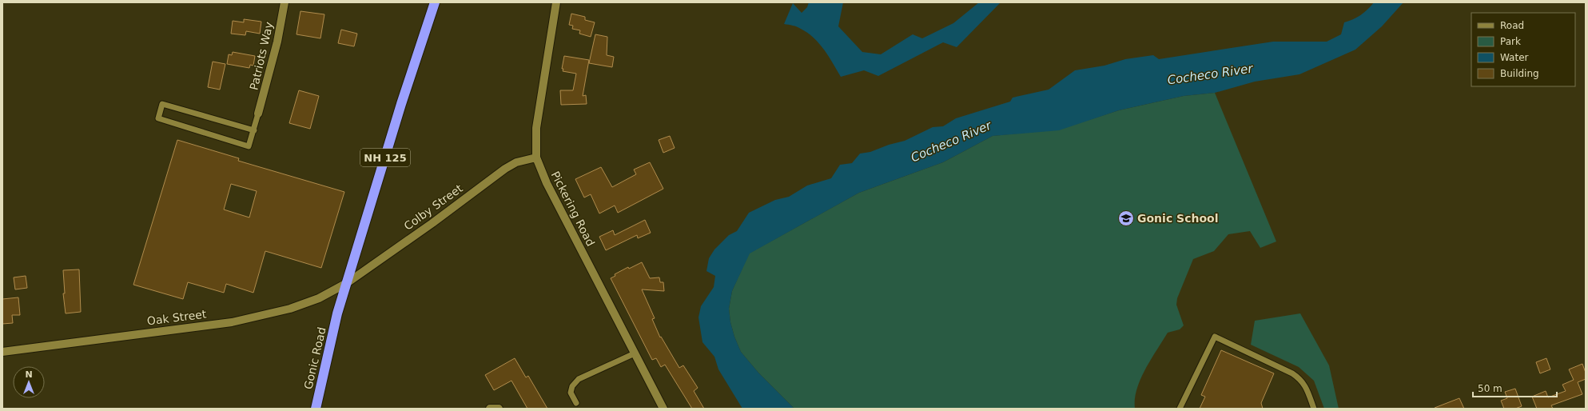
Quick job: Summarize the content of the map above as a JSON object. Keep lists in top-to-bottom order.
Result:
{
  "streets": {
    "highway": ["NH 125", "Gonic Road"],
    "street": [
      "Patriots Way",
      "Colby Street",
      "Pickering Road",
      "Oak Street"
    ]
  },
  "crossings": [
    ["NH 125", "Colby Street"],
    ["NH 125", "Oak Street"],
    ["NH 125", "Gonic Road"],
    ["Colby Street", "Pickering Road"],
    ["Colby Street", "Oak Street"],
    ["Colby Street", "Gonic Road"],
    ["Oak Street", "Gonic Road"]
  ],
  "water": ["Cocheco River"],
  "places": {
    "school or university": ["Gonic School"]
  },
  "legend": [
    "Road",
    "Park",
    "Water",
    "Building"
  ],
  "scale_bar": "50 m",
  "north": "top"
}
